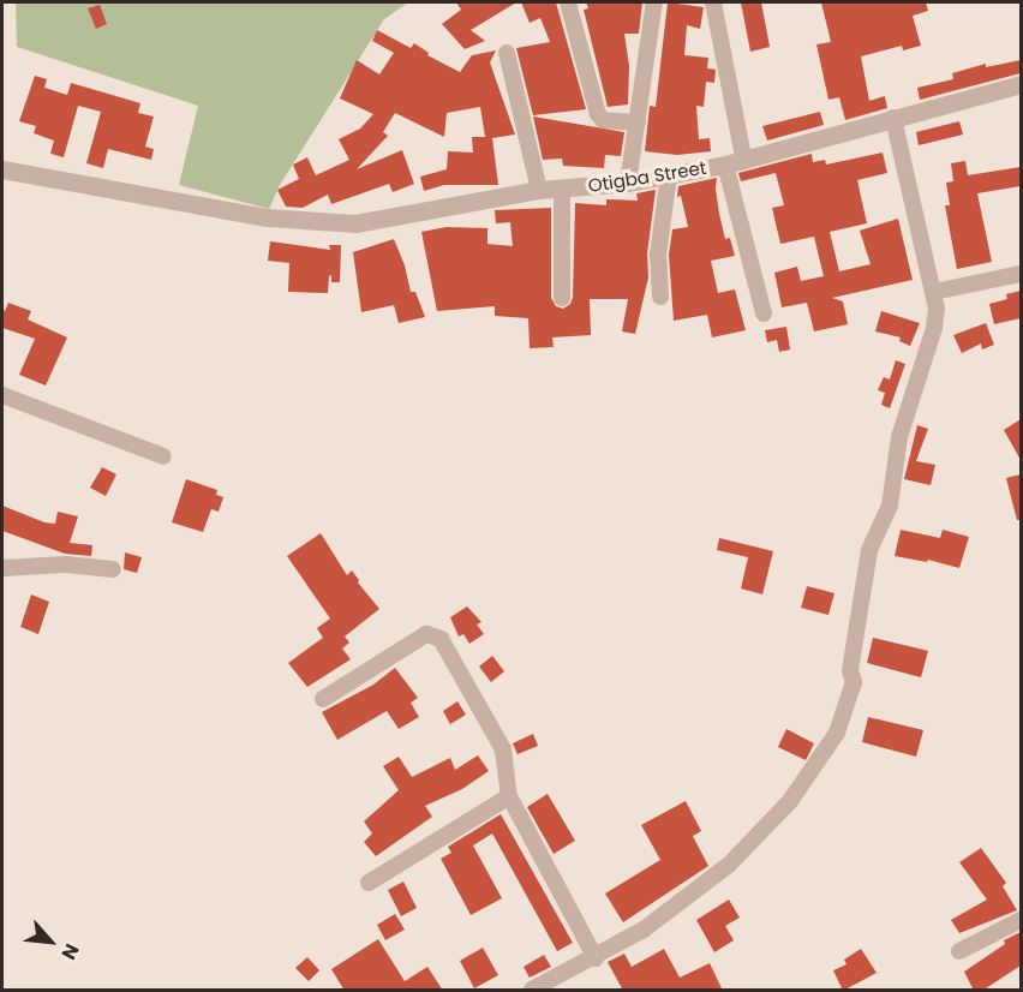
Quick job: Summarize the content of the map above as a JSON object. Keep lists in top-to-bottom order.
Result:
{
  "streets": {
    "street": ["Otigba Street"]
  },
  "north": "bottom right"
}
